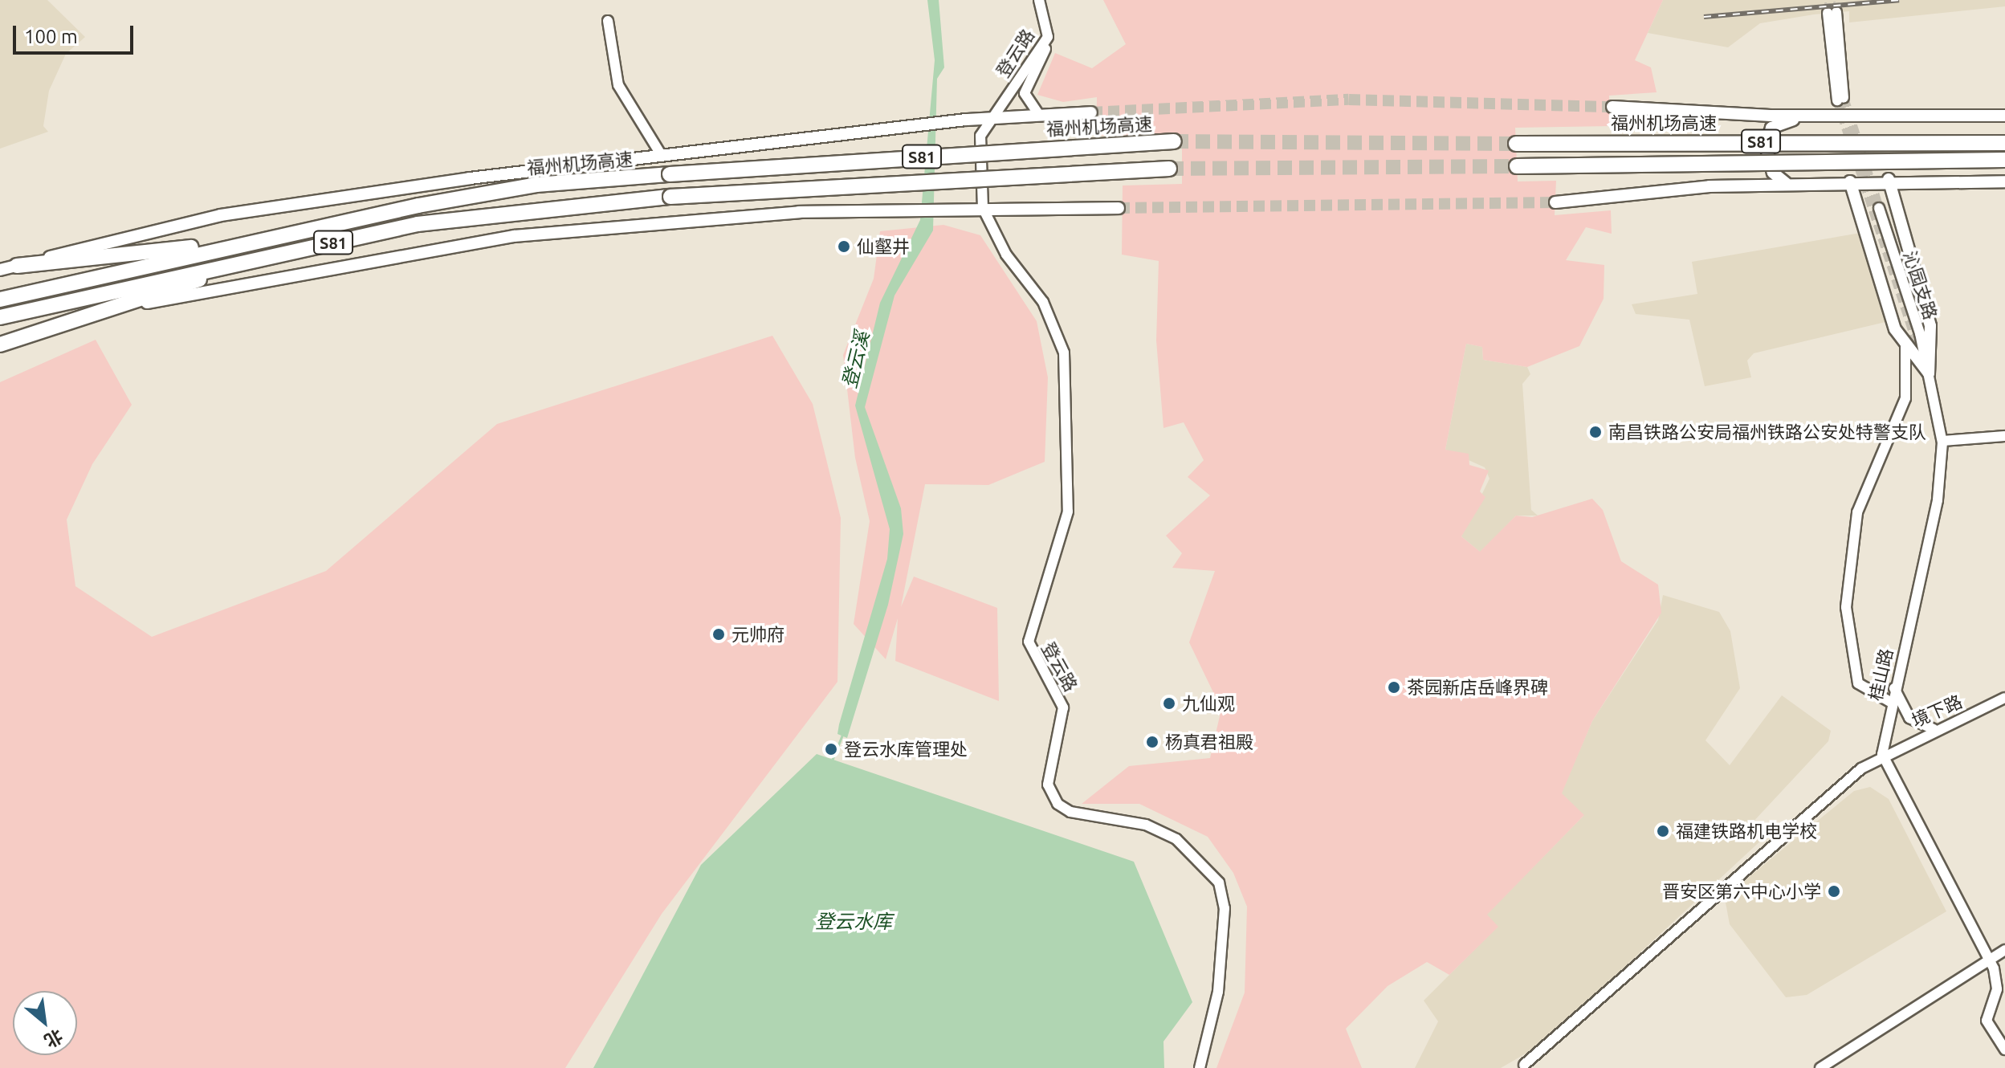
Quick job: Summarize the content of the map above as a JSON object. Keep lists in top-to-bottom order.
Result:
{
  "streets": {
    "highway": ["福州机场高速", "S81"],
    "street": [
      "登云路",
      "沁园支路",
      "桂山路",
      "境下路"
    ]
  },
  "crossings": [
    ["沁园支路", "桂山路"],
    ["桂山路", "境下路"]
  ],
  "water": ["登云溪", "登云水库"],
  "places": [
    "仙壑井",
    "南昌铁路公安局福州铁路公安处特警支队",
    "元帅府",
    "茶园新店岳峰界碑",
    "九仙观",
    "杨真君祖殿",
    "登云水库管理处",
    "福建铁路机电学校",
    "晋安区第六中心小学"
  ],
  "scale_bar": "100 m",
  "north": "bottom right"
}
